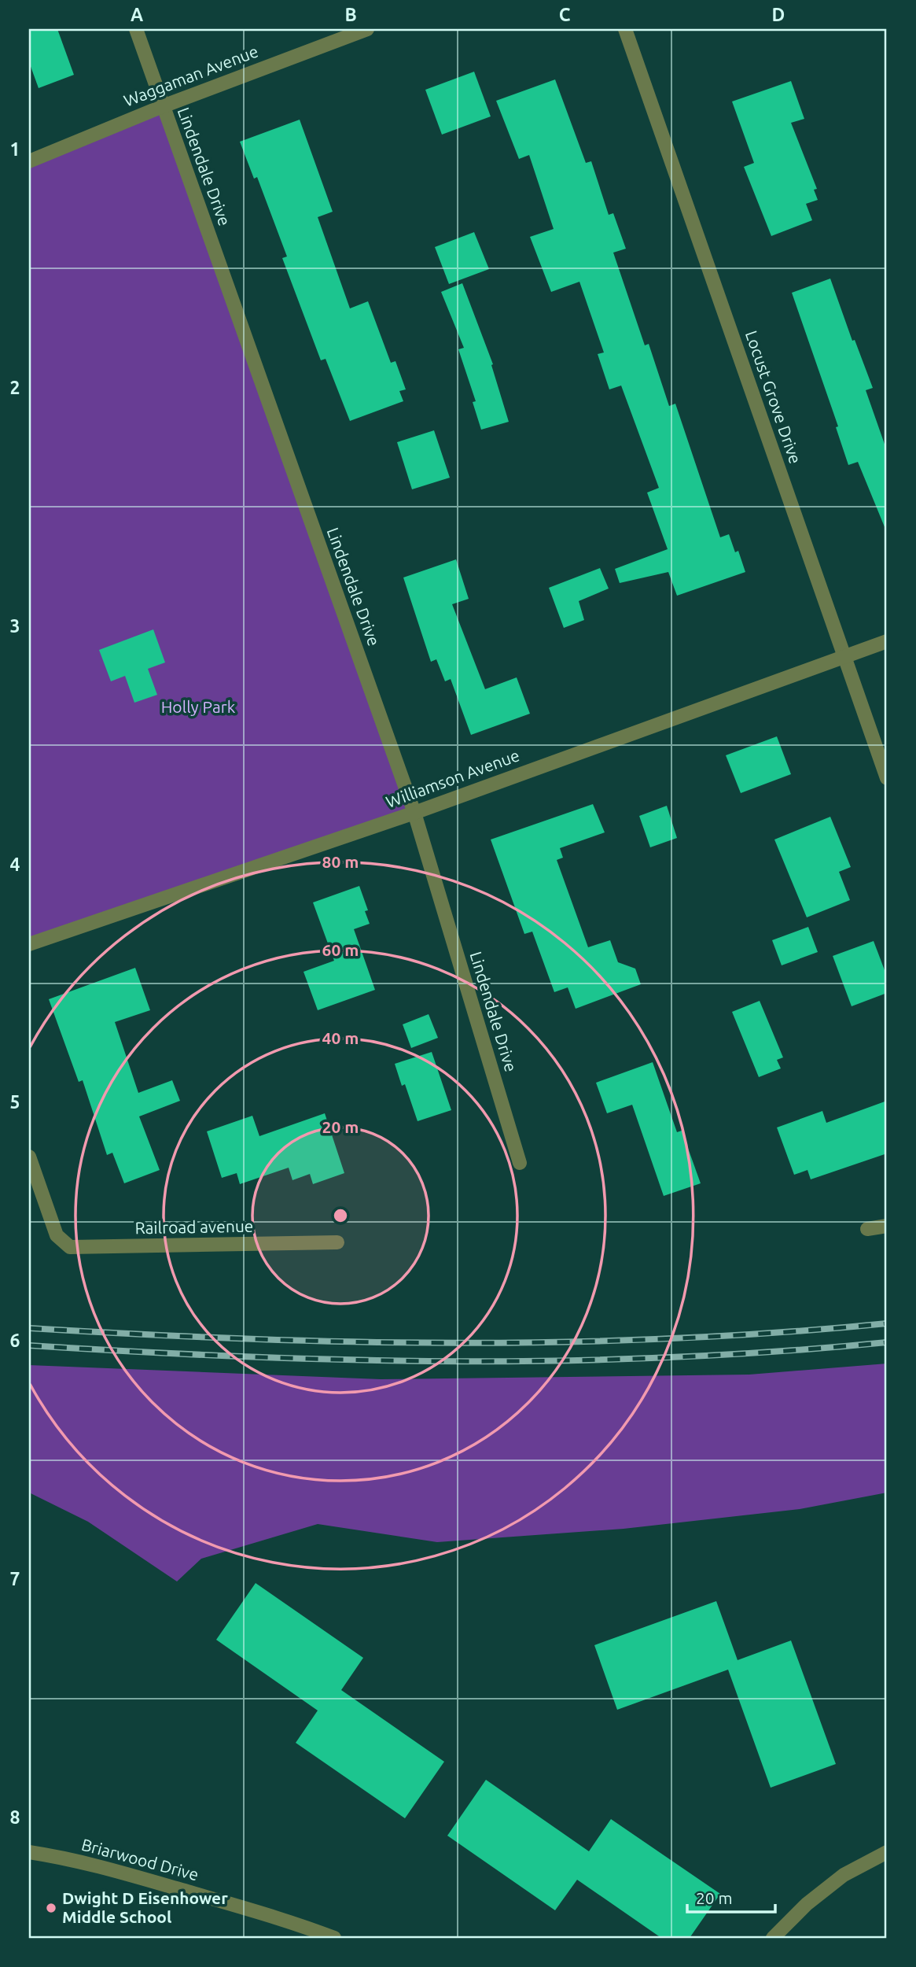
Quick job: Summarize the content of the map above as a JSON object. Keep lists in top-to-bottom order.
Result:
{
  "streets": {
    "street": [
      "Waggaman Avenue",
      "Lindendale Drive",
      "Locust Grove Drive",
      "Williamson Avenue",
      "Railroad avenue",
      "Briarwood Drive"
    ]
  },
  "crossings": [
    ["Waggaman Avenue", "Lindendale Drive"],
    ["Lindendale Drive", "Williamson Avenue"],
    ["Locust Grove Drive", "Williamson Avenue"]
  ],
  "parks": ["Holly Park"],
  "places": ["Dwight D Eisenhower Middle School"],
  "scale_bar": "20 m",
  "grid": {
    "columns": [
      "A",
      "B",
      "C",
      "D"
    ],
    "rows": [
      "1",
      "2",
      "3",
      "4",
      "5",
      "6",
      "7",
      "8"
    ]
  },
  "rings": [
    "80 m",
    "60 m",
    "40 m",
    "20 m"
  ]
}
